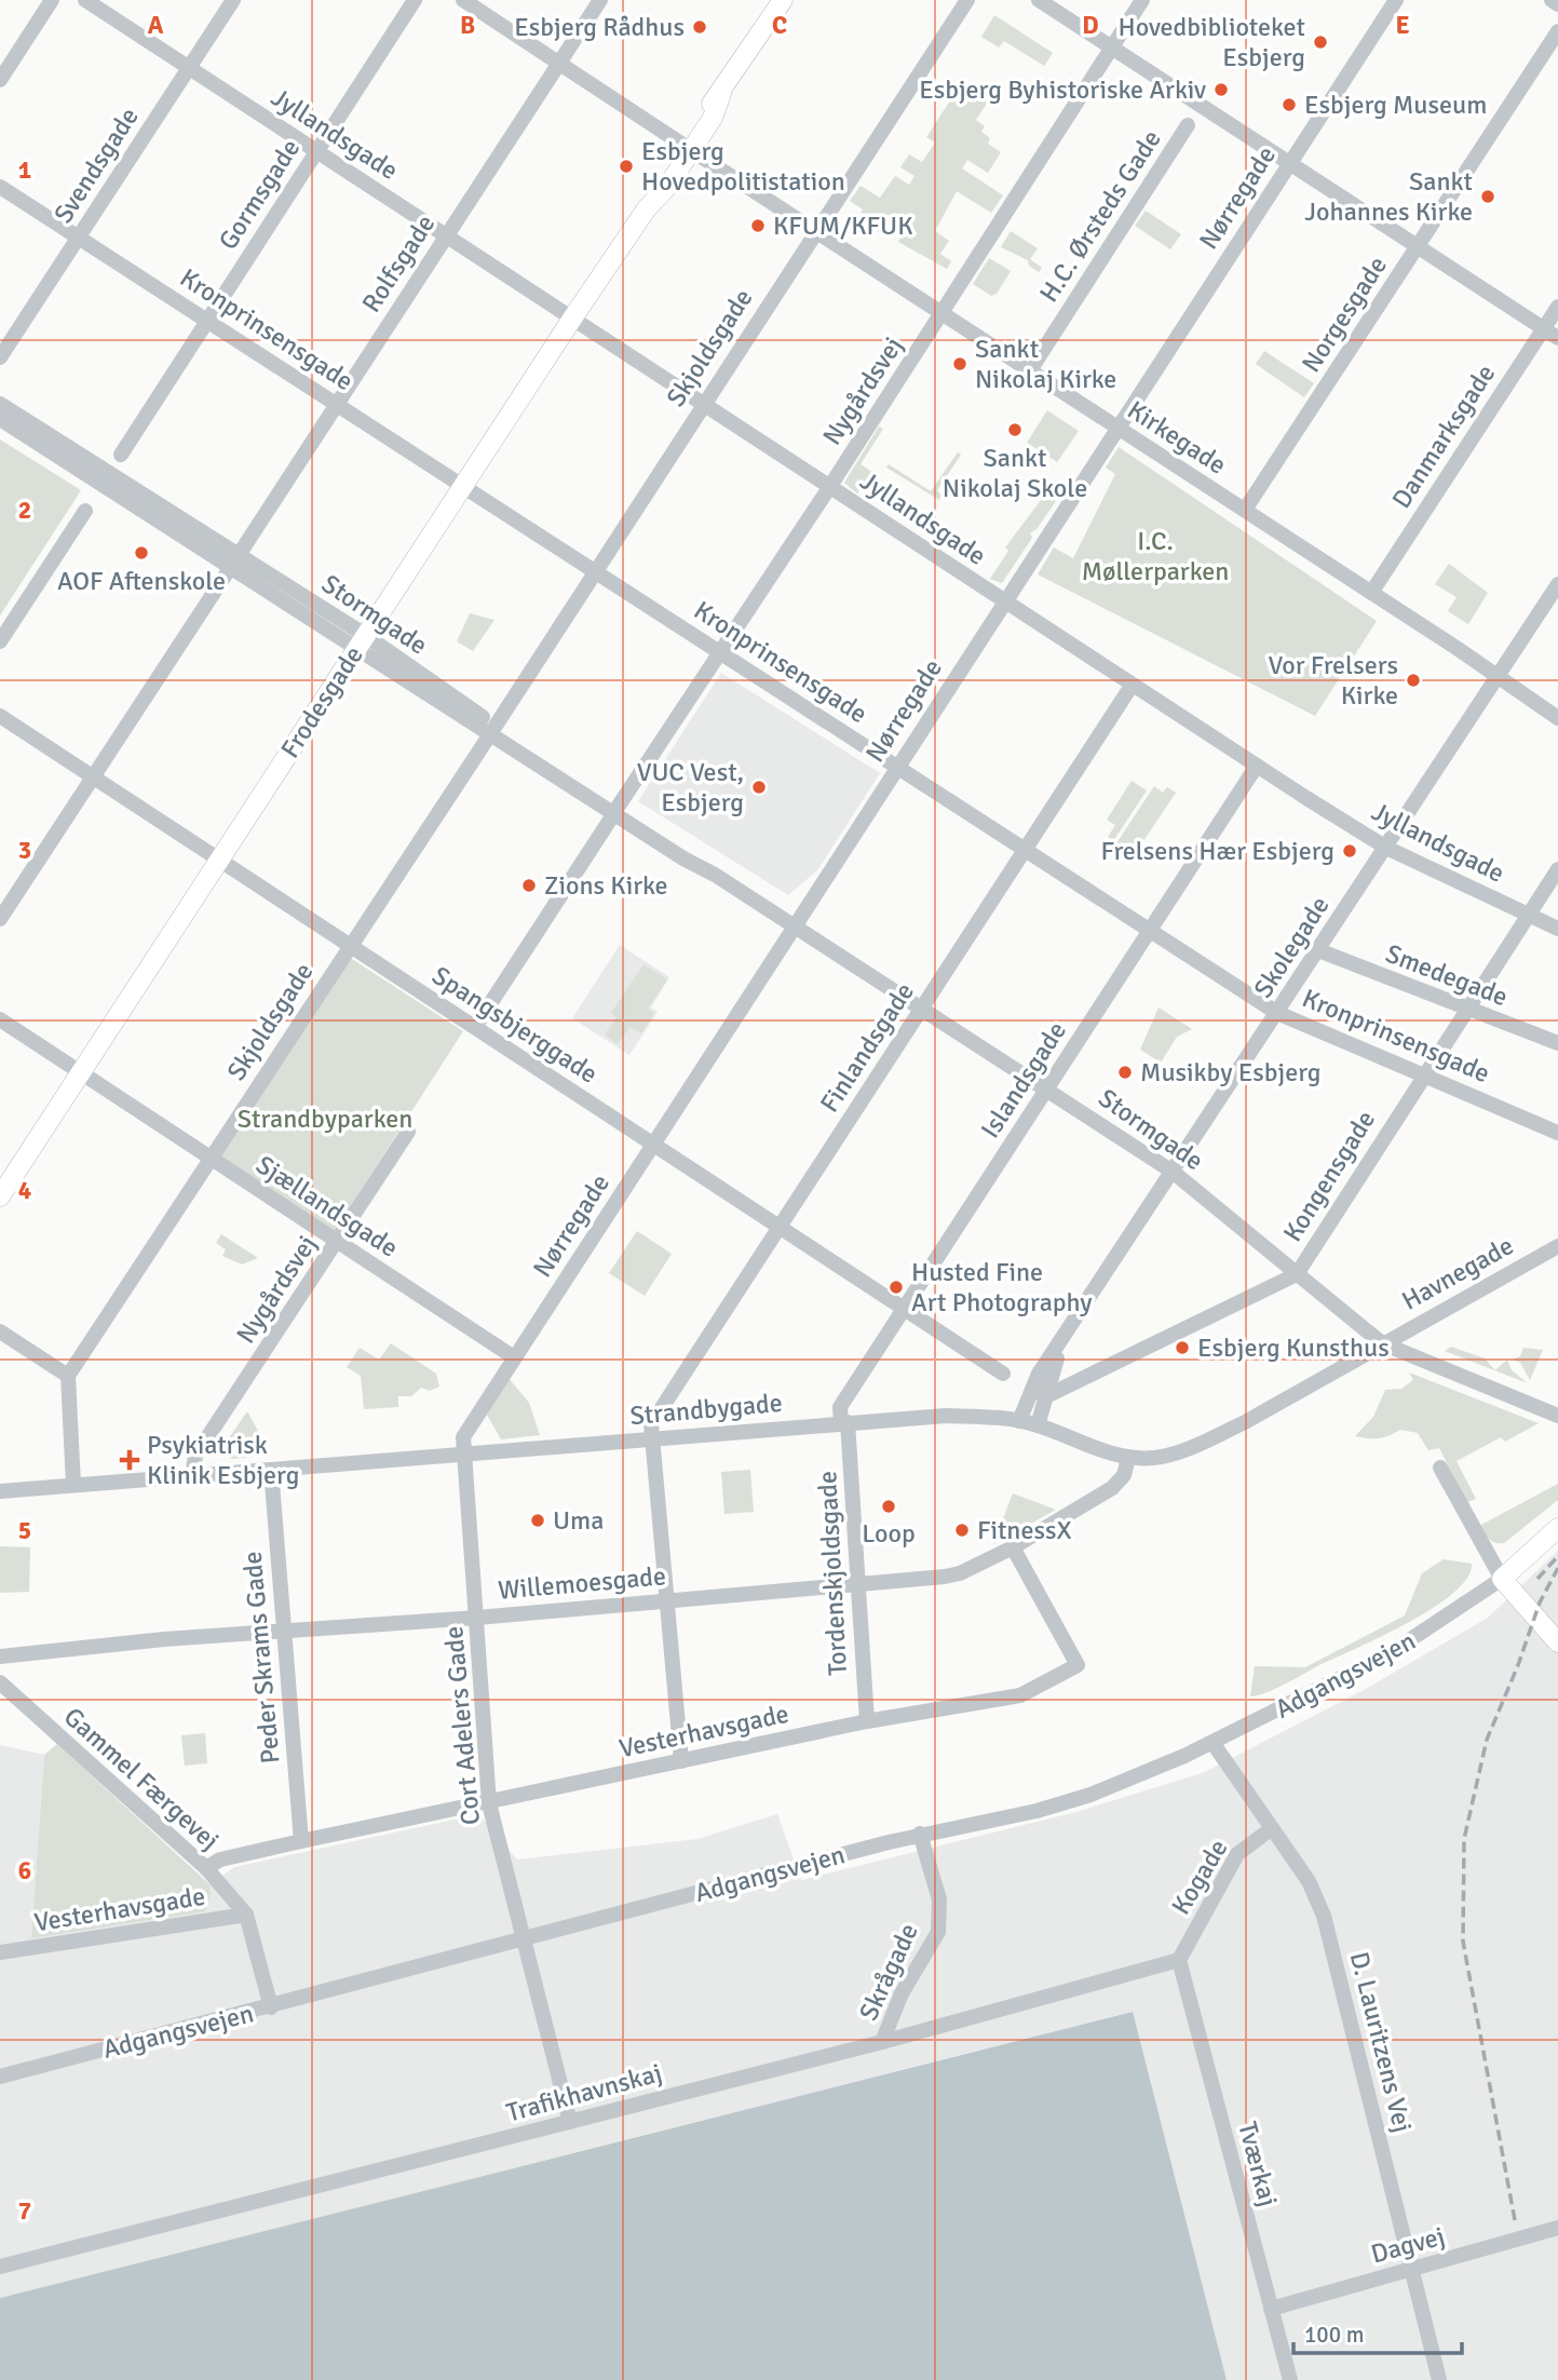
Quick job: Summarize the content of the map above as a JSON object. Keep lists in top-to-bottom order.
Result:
{
  "streets": {
    "main road": ["Frodesgade", "Adgangsvejen"],
    "street": [
      "Jyllandsgade",
      "Svendsgade",
      "Gormsgade",
      "Nørregade",
      "H.C. Ørsteds Gade",
      "Rolfsgade",
      "Norgesgade",
      "Kronprinsensgade",
      "Skjoldsgade",
      "Nygårdsvej",
      "Danmarksgade",
      "Kirkegade",
      "Stormgade",
      "Skolegade",
      "Smedegade",
      "Spangsbjerggade",
      "Finlandsgade",
      "Islandsgade",
      "Kongensgade",
      "Sjællandsgade",
      "Havnegade",
      "Strandbygade",
      "Tordenskjoldsgade",
      "Willemoesgade",
      "Peder Skrams Gade",
      "Cort Adelers Gade",
      "Vesterhavsgade",
      "Gammel Færgevej",
      "Kogade",
      "Skrågade",
      "D. Lauritzens Vej",
      "Trafikhavnskaj",
      "Tværkaj",
      "Dagvej"
    ]
  },
  "crossings": [
    ["Jyllandsgade", "Svendsgade"],
    ["Jyllandsgade", "Gormsgade"],
    ["Jyllandsgade", "Nørregade"],
    ["Jyllandsgade", "Rolfsgade"],
    ["Jyllandsgade", "Skjoldsgade"],
    ["Jyllandsgade", "Nygårdsvej"],
    ["Jyllandsgade", "Frodesgade"],
    ["Jyllandsgade", "Skolegade"],
    ["Jyllandsgade", "Finlandsgade"],
    ["Jyllandsgade", "Islandsgade"],
    ["Jyllandsgade", "Kongensgade"],
    ["Svendsgade", "Kronprinsensgade"],
    ["Gormsgade", "Kronprinsensgade"],
    ["Nørregade", "Kronprinsensgade"],
    ["Nørregade", "Kirkegade"],
    ["Nørregade", "Stormgade"],
    ["Nørregade", "Spangsbjerggade"],
    ["Nørregade", "Sjællandsgade"],
    ["Nørregade", "Strandbygade"],
    ["Nørregade", "Cort Adelers Gade"],
    ["H.C. Ørsteds Gade", "Kirkegade"],
    ["Rolfsgade", "Kronprinsensgade"],
    ["Rolfsgade", "Kirkegade"],
    ["Rolfsgade", "Stormgade"],
    ["Rolfsgade", "Spangsbjerggade"],
    ["Norgesgade", "Kirkegade"],
    ["Kronprinsensgade", "Skjoldsgade"],
    ["Kronprinsensgade", "Nygårdsvej"],
    ["Kronprinsensgade", "Frodesgade"],
    ["Kronprinsensgade", "Skolegade"],
    ["Kronprinsensgade", "Finlandsgade"],
    ["Kronprinsensgade", "Islandsgade"],
    ["Kronprinsensgade", "Kongensgade"],
    ["Skjoldsgade", "Kirkegade"],
    ["Skjoldsgade", "Stormgade"],
    ["Skjoldsgade", "Spangsbjerggade"],
    ["Skjoldsgade", "Sjællandsgade"],
    ["Nygårdsvej", "Kirkegade"],
    ["Nygårdsvej", "Stormgade"],
    ["Nygårdsvej", "Spangsbjerggade"],
    ["Nygårdsvej", "Sjællandsgade"],
    ["Nygårdsvej", "Strandbygade"],
    ["Danmarksgade", "Kirkegade"],
    ["Kirkegade", "Frodesgade"],
    ["Kirkegade", "Skolegade"],
    ["Stormgade", "Frodesgade"],
    ["Stormgade", "Skolegade"],
    ["Stormgade", "Finlandsgade"],
    ["Stormgade", "Islandsgade"],
    ["Stormgade", "Kongensgade"],
    ["Stormgade", "Havnegade"],
    ["Stormgade", "Strandbygade"],
    ["Frodesgade", "Spangsbjerggade"],
    ["Frodesgade", "Sjællandsgade"],
    ["Skolegade", "Smedegade"],
    ["Skolegade", "Kongensgade"],
    ["Skolegade", "Strandbygade"],
    ["Smedegade", "Kongensgade"],
    ["Spangsbjerggade", "Finlandsgade"],
    ["Spangsbjerggade", "Islandsgade"],
    ["Finlandsgade", "Strandbygade"],
    ["Islandsgade", "Strandbygade"],
    ["Islandsgade", "Tordenskjoldsgade"],
    ["Havnegade", "Strandbygade"],
    ["Strandbygade", "Tordenskjoldsgade"],
    ["Strandbygade", "Willemoesgade"],
    ["Strandbygade", "Peder Skrams Gade"],
    ["Strandbygade", "Cort Adelers Gade"],
    ["Tordenskjoldsgade", "Willemoesgade"],
    ["Tordenskjoldsgade", "Vesterhavsgade"],
    ["Willemoesgade", "Peder Skrams Gade"],
    ["Willemoesgade", "Cort Adelers Gade"],
    ["Willemoesgade", "Vesterhavsgade"],
    ["Peder Skrams Gade", "Vesterhavsgade"],
    ["Adgangsvejen", "Cort Adelers Gade"],
    ["Adgangsvejen", "Skrågade"],
    ["Adgangsvejen", "D. Lauritzens Vej"],
    ["Cort Adelers Gade", "Vesterhavsgade"],
    ["Cort Adelers Gade", "Trafikhavnskaj"],
    ["Vesterhavsgade", "Gammel Færgevej"],
    ["Kogade", "D. Lauritzens Vej"],
    ["Kogade", "Trafikhavnskaj"],
    ["Kogade", "Tværkaj"],
    ["Skrågade", "Trafikhavnskaj"],
    ["D. Lauritzens Vej", "Dagvej"],
    ["Trafikhavnskaj", "Tværkaj"],
    ["Tværkaj", "Dagvej"]
  ],
  "parks": ["I.C. Møllerparken", "Strandbyparken"],
  "places": {
    "other": [
      "Esbjerg Rådhus",
      "Hovedbiblioteket Esbjerg",
      "Esbjerg Byhistoriske Arkiv",
      "Esbjerg Museum",
      "Esbjerg Hovedpolitistation",
      "Sankt Johannes Kirke",
      "KFUM/KFUK",
      "Sankt Nikolaj Kirke",
      "Sankt Nikolaj Skole",
      "AOF Aftenskole",
      "Vor Frelsers Kirke",
      "VUC Vest, Esbjerg",
      "Frelsens Hær Esbjerg",
      "Zions Kirke",
      "Musikby Esbjerg",
      "Husted Fine Art Photography",
      "Esbjerg Kunsthus",
      "Loop",
      "Uma",
      "FitnessX"
    ],
    "health": ["Psykiatrisk Klinik Esbjerg"]
  },
  "scale_bar": "100 m",
  "grid": {
    "columns": [
      "A",
      "B",
      "C",
      "D",
      "E"
    ],
    "rows": [
      "1",
      "2",
      "3",
      "4",
      "5",
      "6",
      "7"
    ]
  }
}
